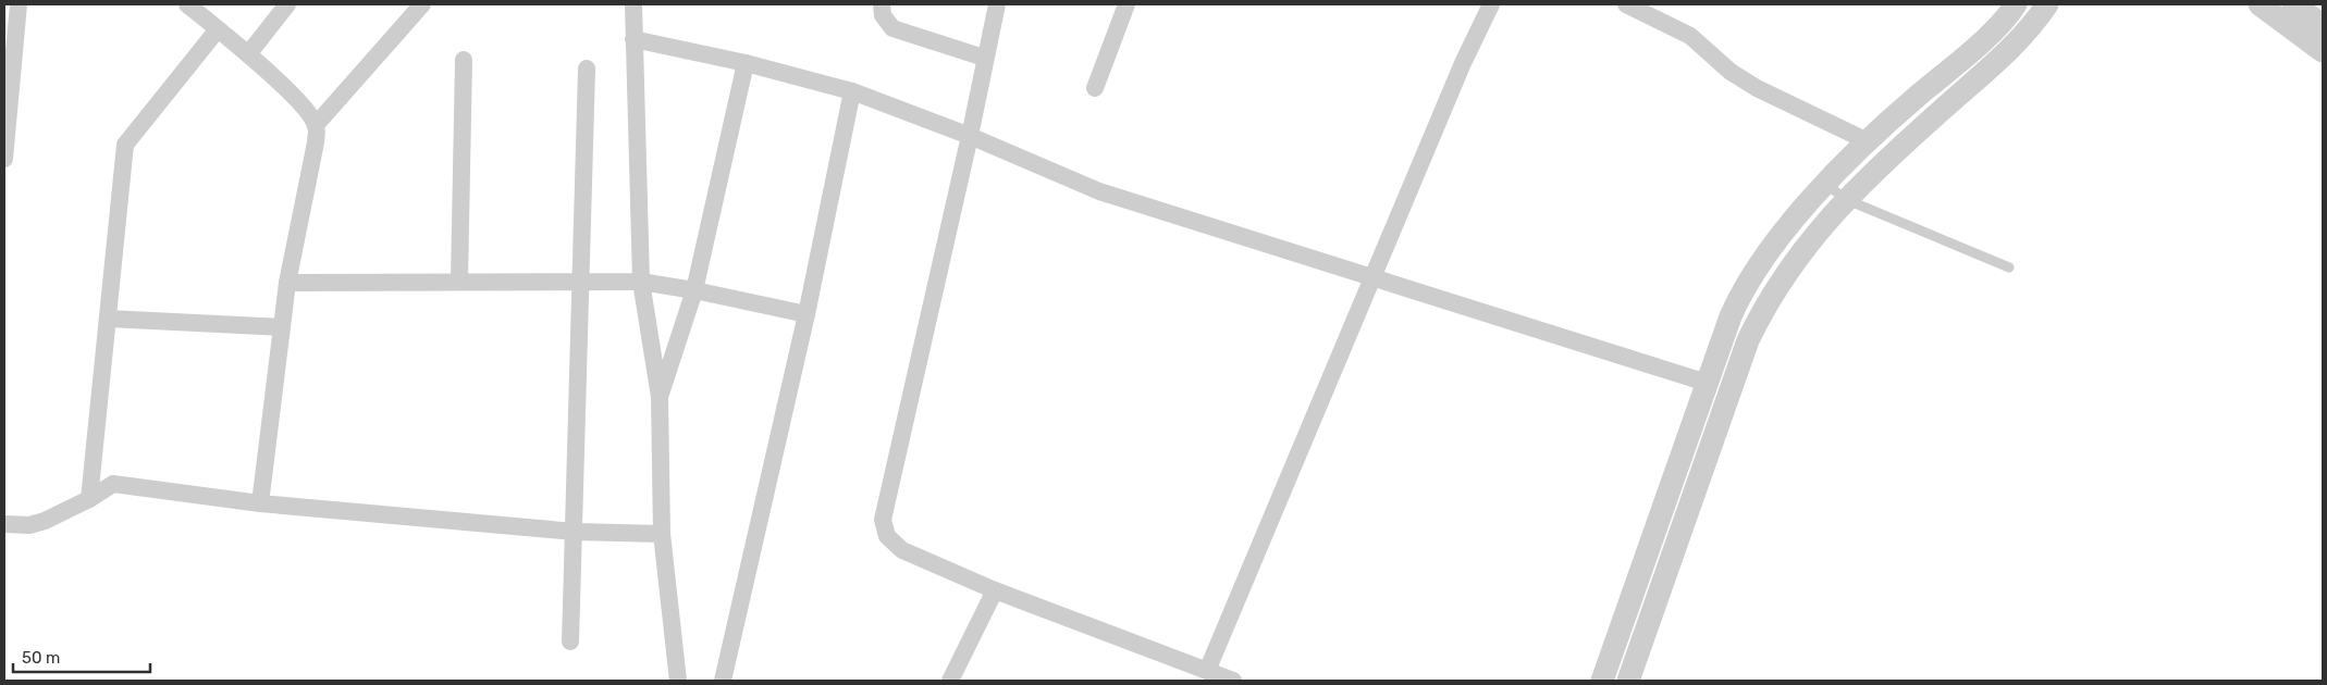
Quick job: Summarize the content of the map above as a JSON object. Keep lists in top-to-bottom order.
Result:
{
  "scale_bar": "50 m"
}
